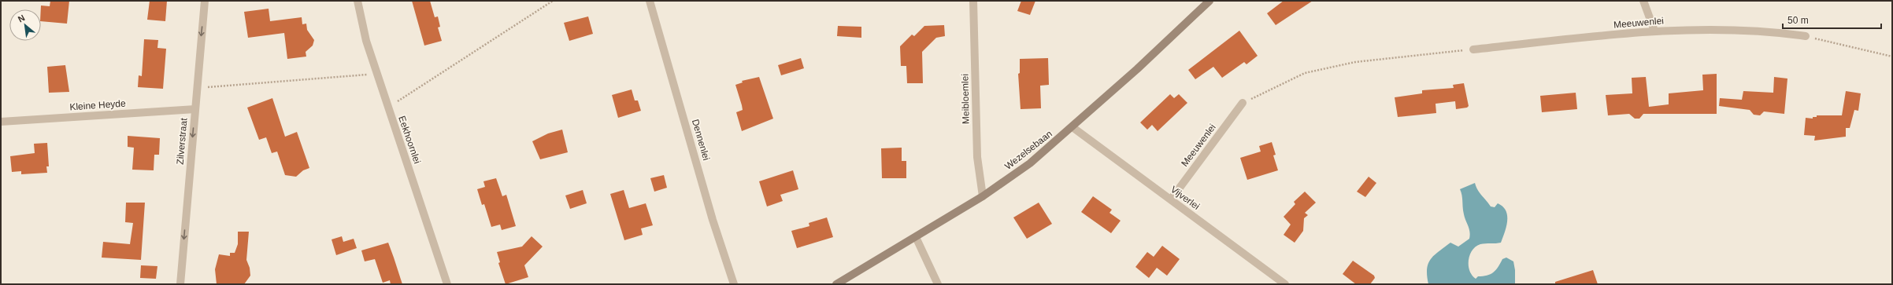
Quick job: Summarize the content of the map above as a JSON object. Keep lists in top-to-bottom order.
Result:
{
  "streets": {
    "street": [
      "Meeuwenlei",
      "Meibloemlei",
      "Kleine Heyde",
      "Eekhoornlei",
      "Dennenlei",
      "Zilverstraat",
      "Wezelsebaan",
      "Vijverlei"
    ]
  },
  "crossings": [
    ["Meeuwenlei", "Vijverlei"],
    ["Meibloemlei", "Wezelsebaan"],
    ["Kleine Heyde", "Zilverstraat"],
    ["Wezelsebaan", "Vijverlei"]
  ],
  "one_way": ["Zilverstraat"],
  "scale_bar": "50 m",
  "north": "top left"
}
